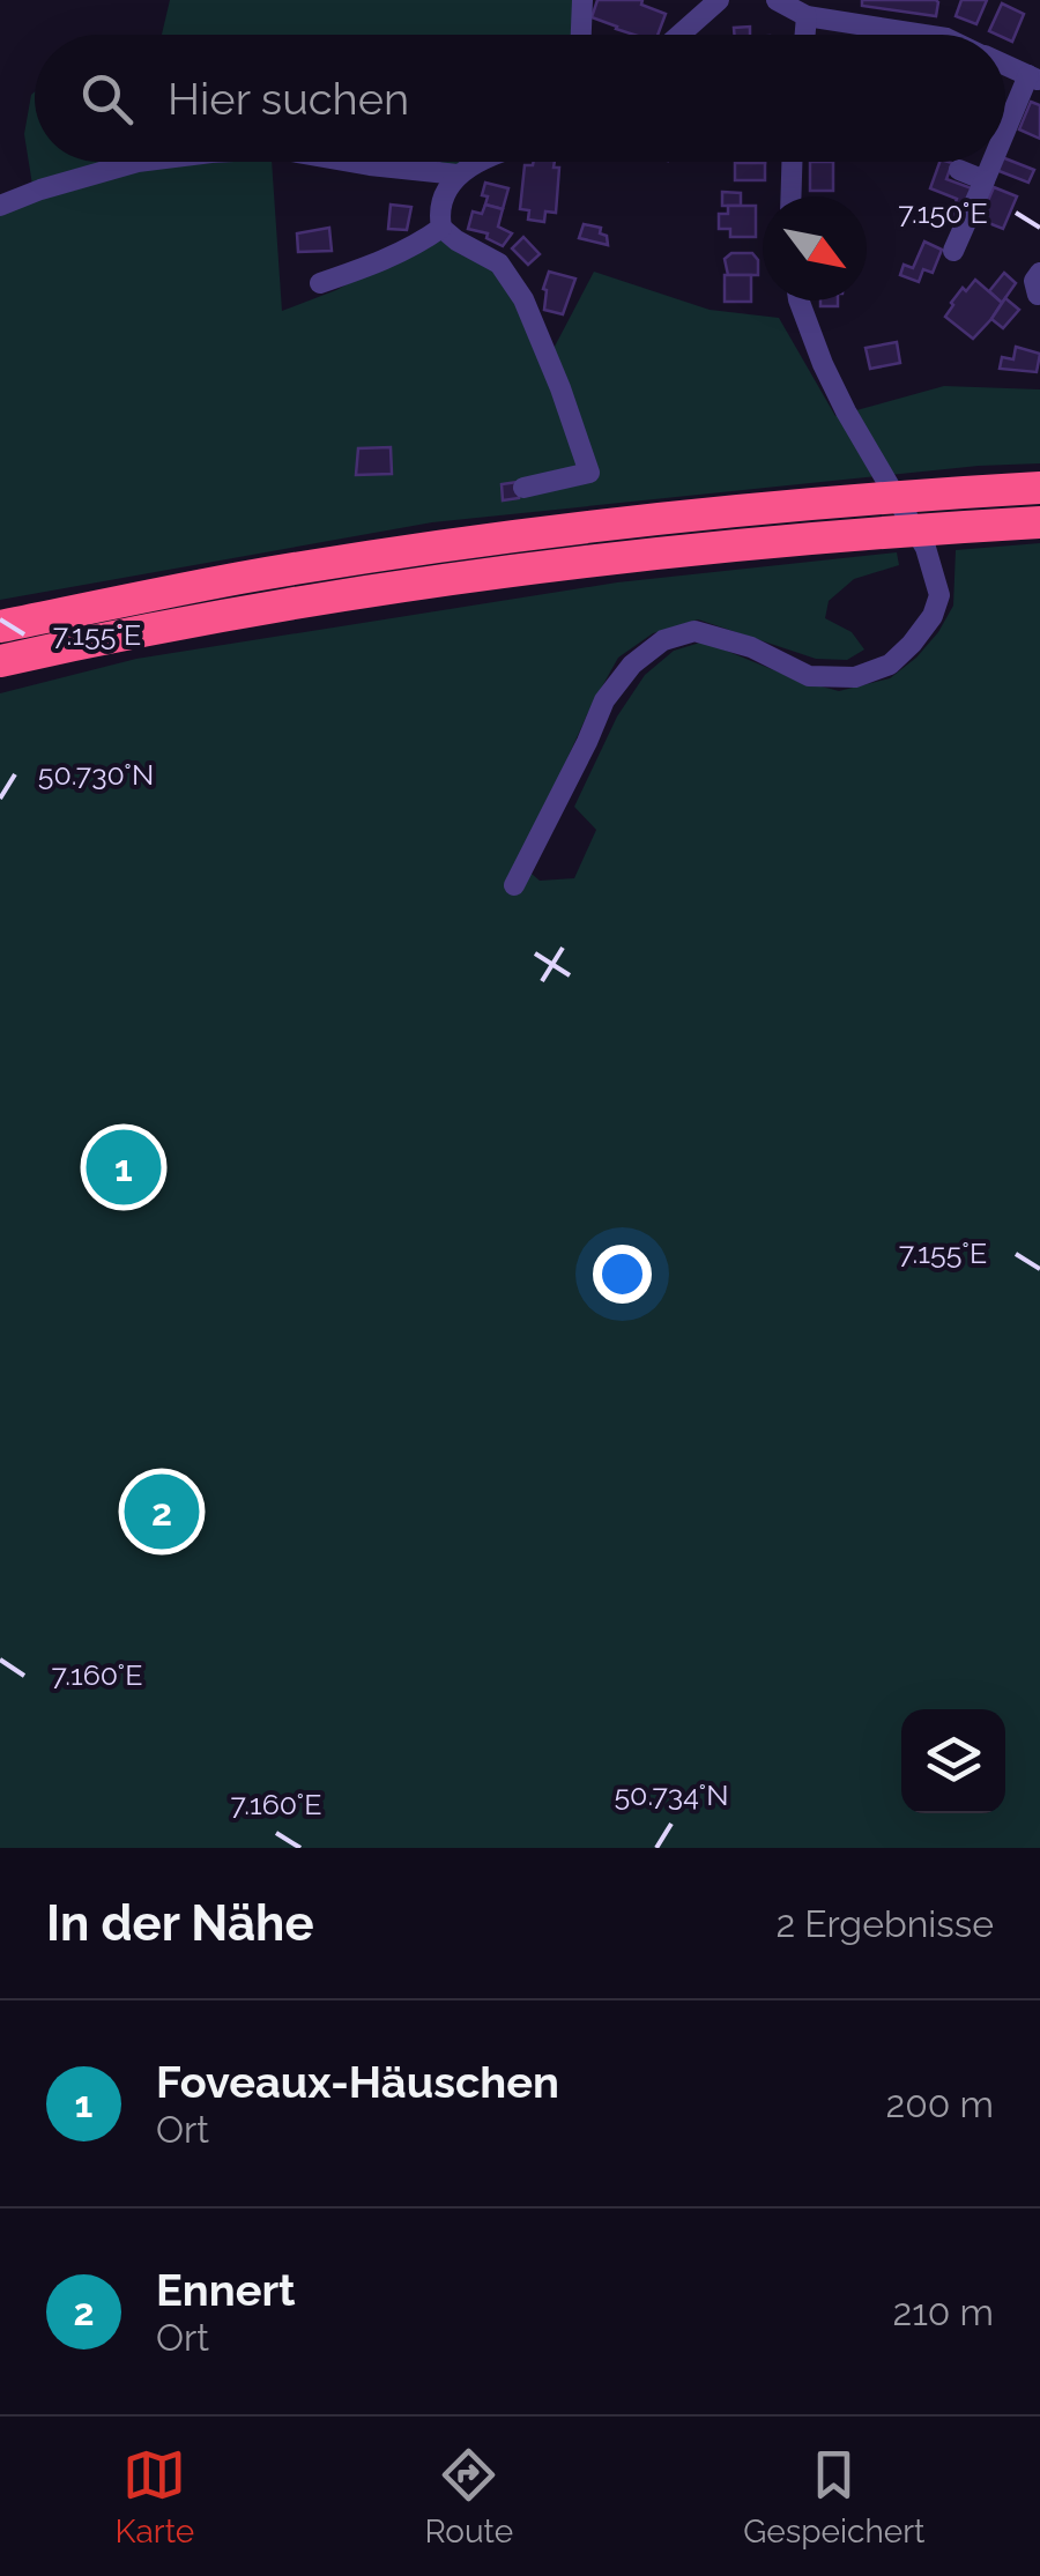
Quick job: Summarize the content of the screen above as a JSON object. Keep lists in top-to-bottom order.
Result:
{
  "north": "bottom right",
  "page": {
    "search": "Hier suchen",
    "pins": ["1", "2"],
    "heading": ["In der Nähe", "2 Ergebnisse"],
    "list": [
      {
        "mark": "1",
        "name": "Foveaux-Häuschen",
        "note": "Ort",
        "value": "200 m"
      },
      {
        "mark": "2",
        "name": "Ennert",
        "note": "Ort",
        "value": "210 m"
      }
    ],
    "nav": ["Karte", "Route", "Gespeichert"]
  },
  "coordinates": [
    "7.150°E",
    "7.155°E",
    "50.730°N",
    "7.160°E",
    "50.734°N"
  ]
}
